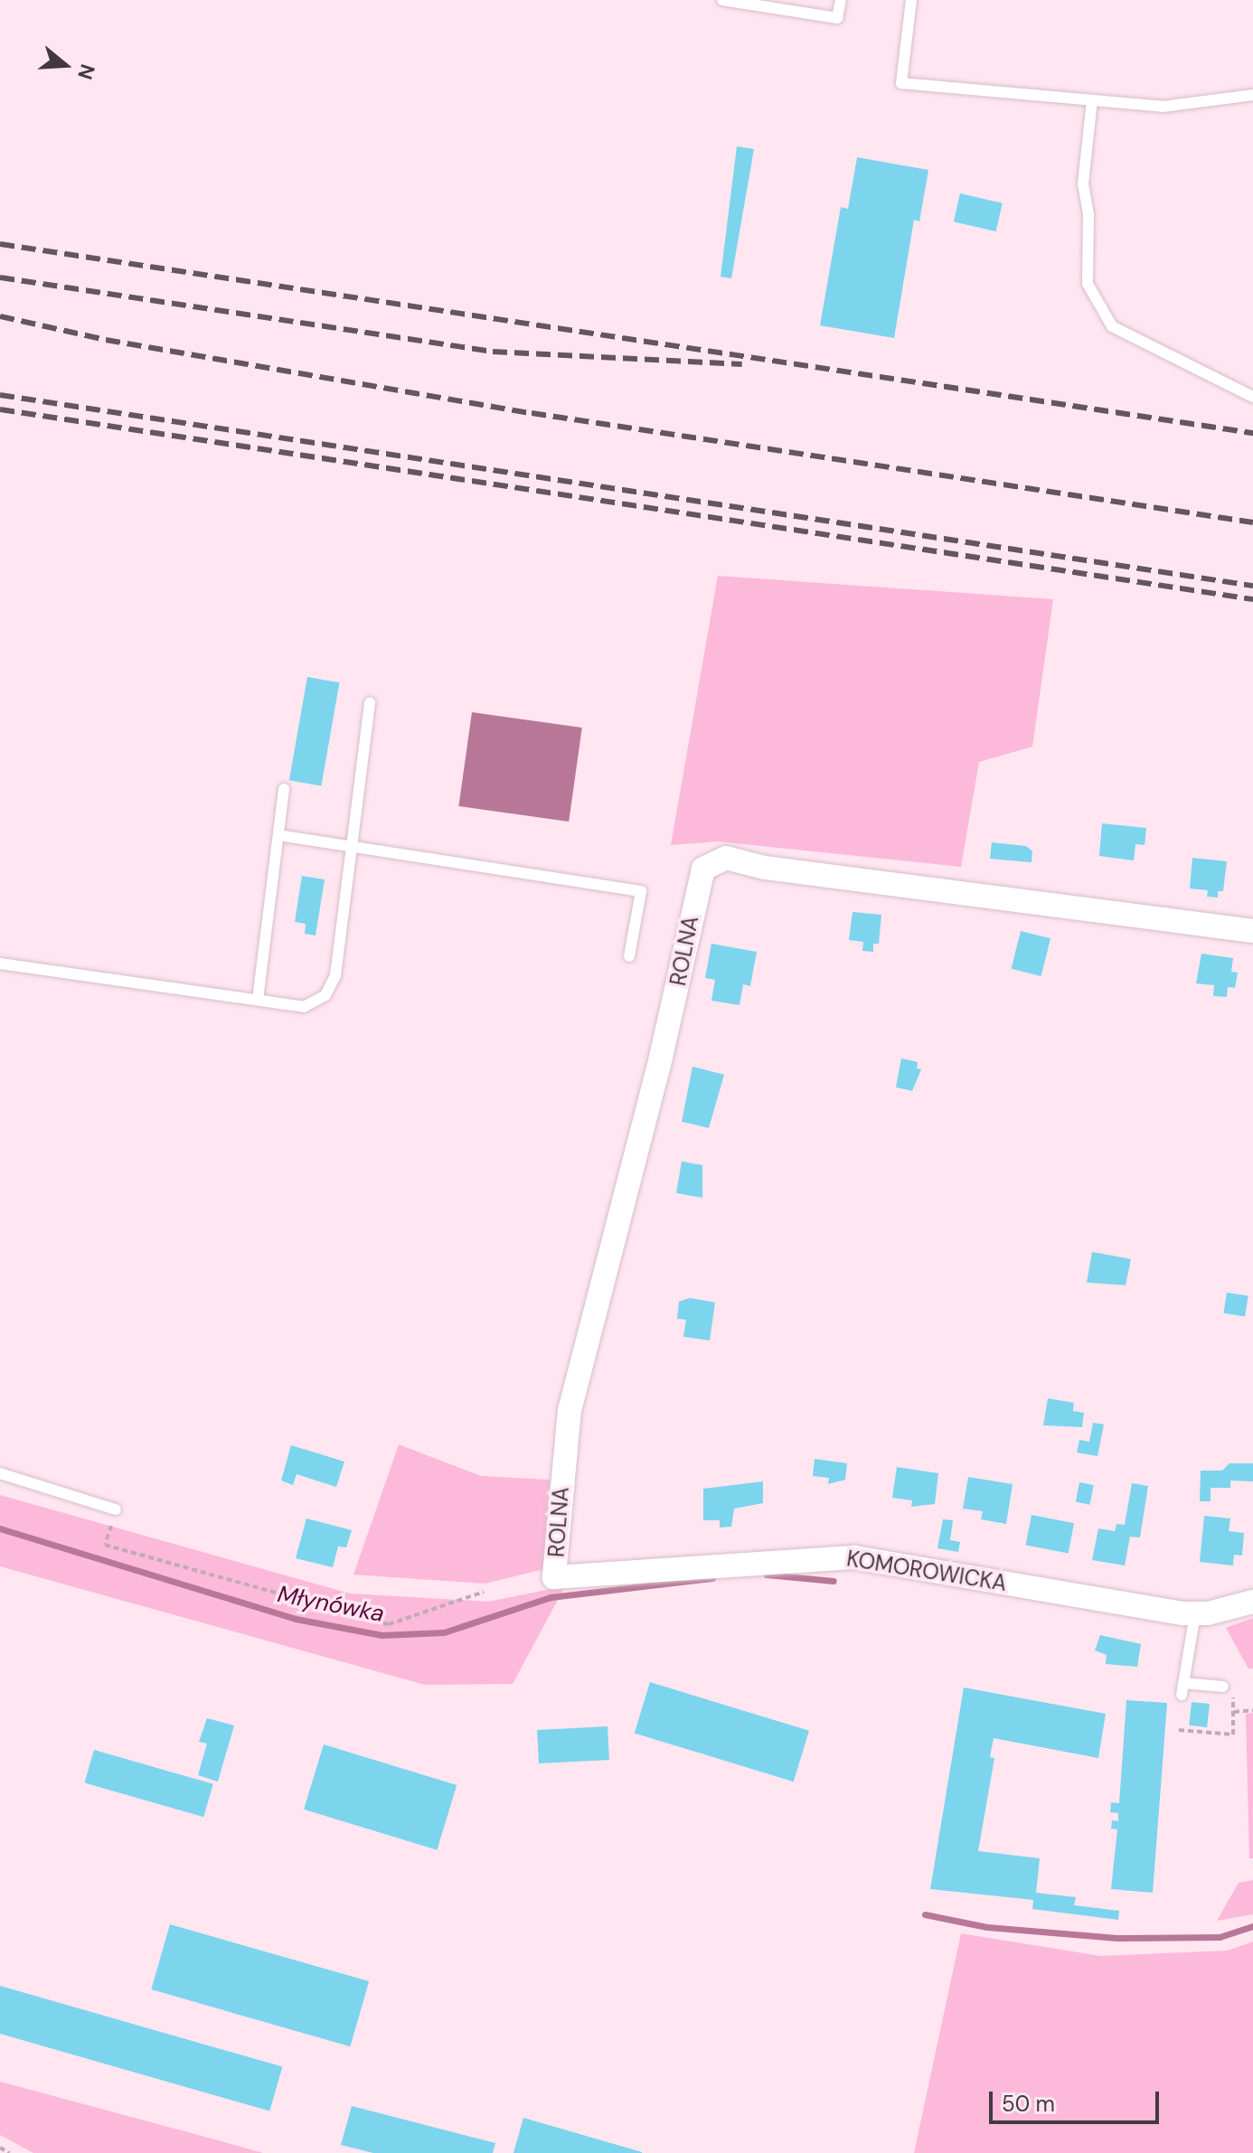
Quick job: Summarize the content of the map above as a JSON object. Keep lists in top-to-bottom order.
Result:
{
  "streets": {
    "street": ["ROLNA", "KOMOROWICKA"]
  },
  "crossings": [
    ["ROLNA", "KOMOROWICKA"]
  ],
  "water": ["Młynówka"],
  "scale_bar": "50 m",
  "north": "right"
}
